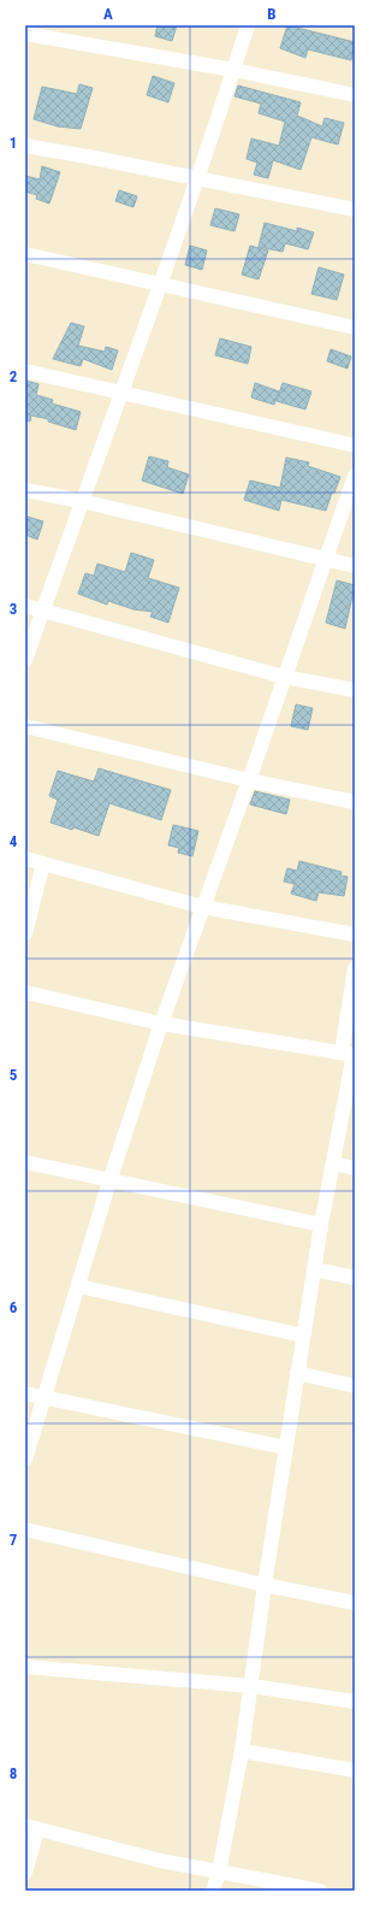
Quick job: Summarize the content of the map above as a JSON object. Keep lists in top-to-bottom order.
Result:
{
  "grid": {
    "columns": ["A", "B"],
    "rows": [
      "1",
      "2",
      "3",
      "4",
      "5",
      "6",
      "7",
      "8"
    ]
  }
}
